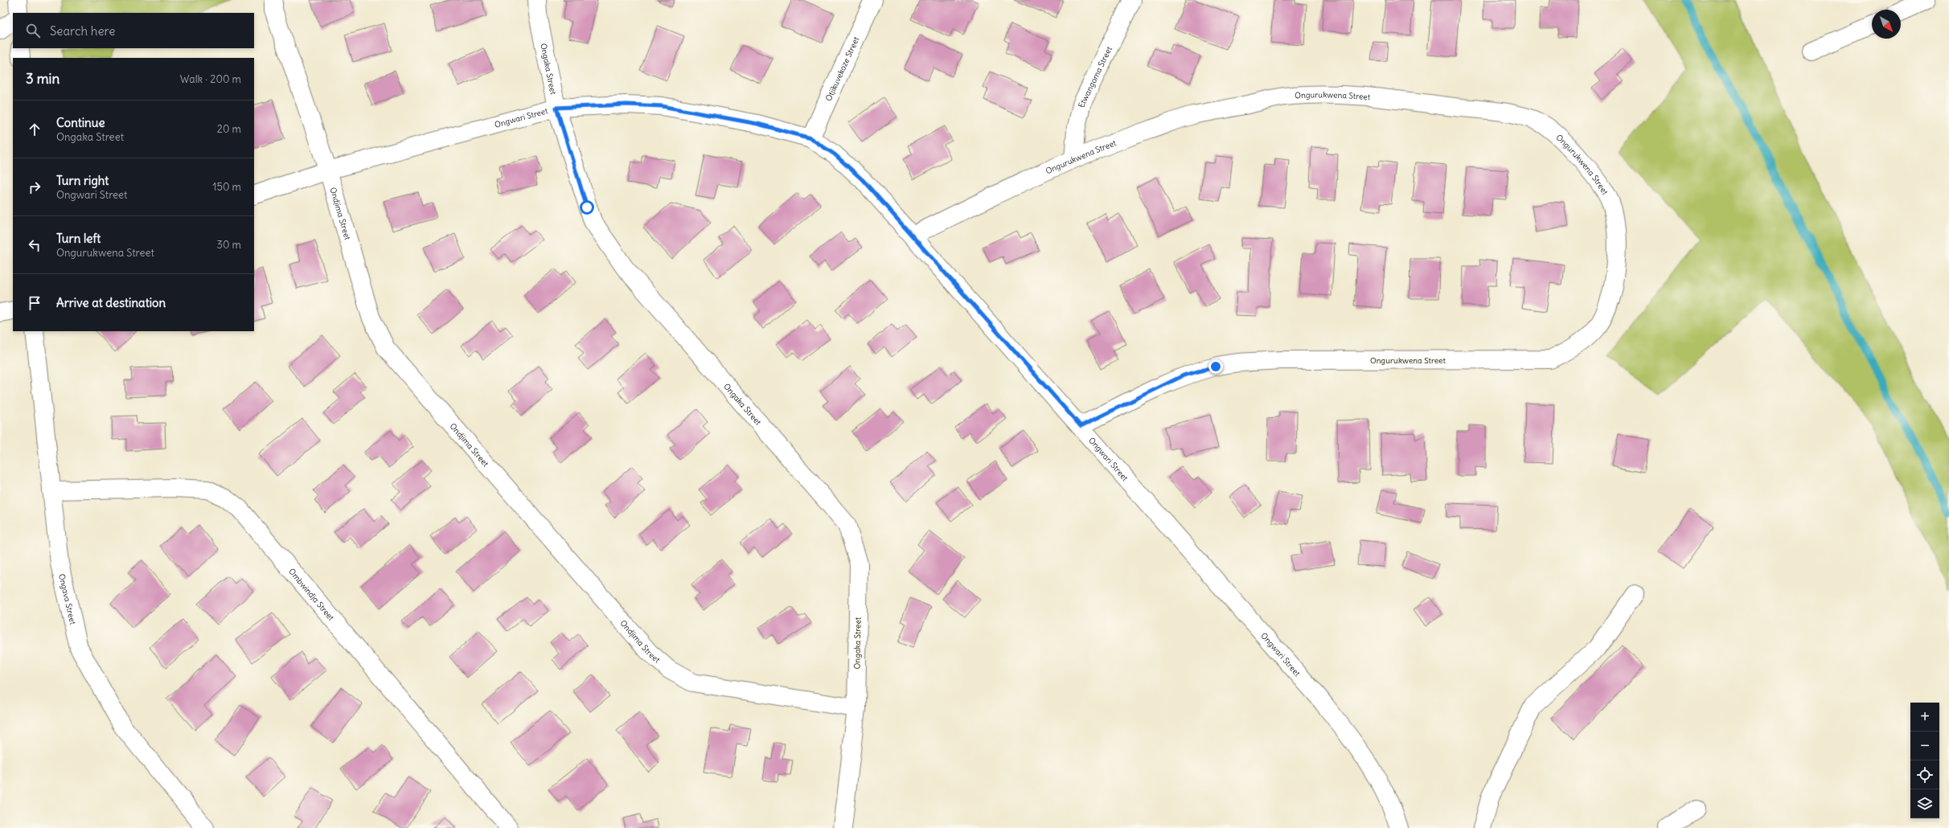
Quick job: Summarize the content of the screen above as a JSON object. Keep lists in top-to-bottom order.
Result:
{
  "streets": {
    "street": [
      "Ongaka Street",
      "Otjikuvekoze Street",
      "Etwangoma Street",
      "Ongurukwena Street",
      "Ongwari Street",
      "Ondjima Street",
      "Ombwindja Street",
      "Ongava Street"
    ]
  },
  "crossings": [
    ["Ongaka Street", "Ongwari Street"],
    ["Ongaka Street", "Ondjima Street"],
    ["Otjikuvekoze Street", "Ongwari Street"],
    ["Etwangoma Street", "Ongurukwena Street"],
    ["Ongurukwena Street", "Ongwari Street"],
    ["Ongwari Street", "Ondjima Street"],
    ["Ombwindja Street", "Ongava Street"]
  ],
  "north": "bottom right",
  "page": {
    "search": "Search here",
    "heading": ["3 min", "Walk · 200 m"],
    "list": [
      ["Continue", "Ongaka Street", "20 m"],
      ["Turn right", "Ongwari Street", "150 m"],
      ["Turn left", "Ongurukwena Street", "30 m"],
      "Arrive at destination"
    ],
    "map_buttons": ["+", "−"]
  }
}
